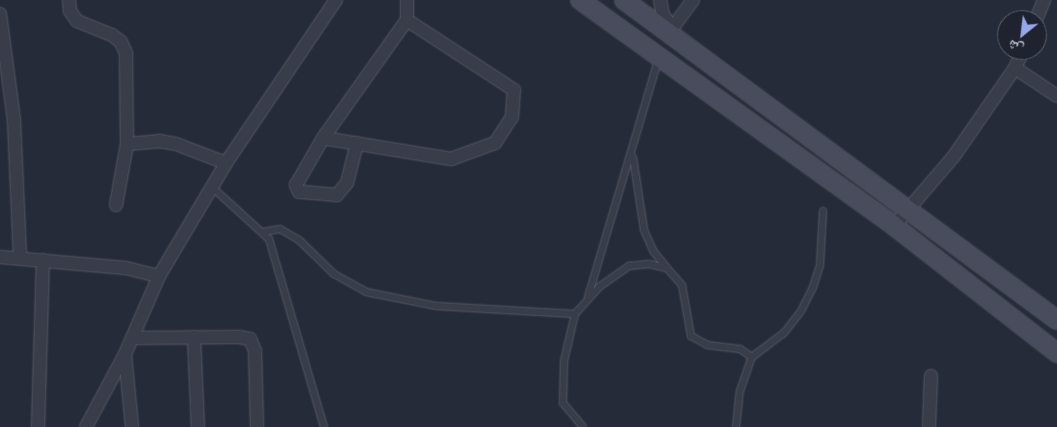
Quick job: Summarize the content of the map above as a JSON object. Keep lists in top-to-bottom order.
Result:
{
  "north": "bottom left"
}
